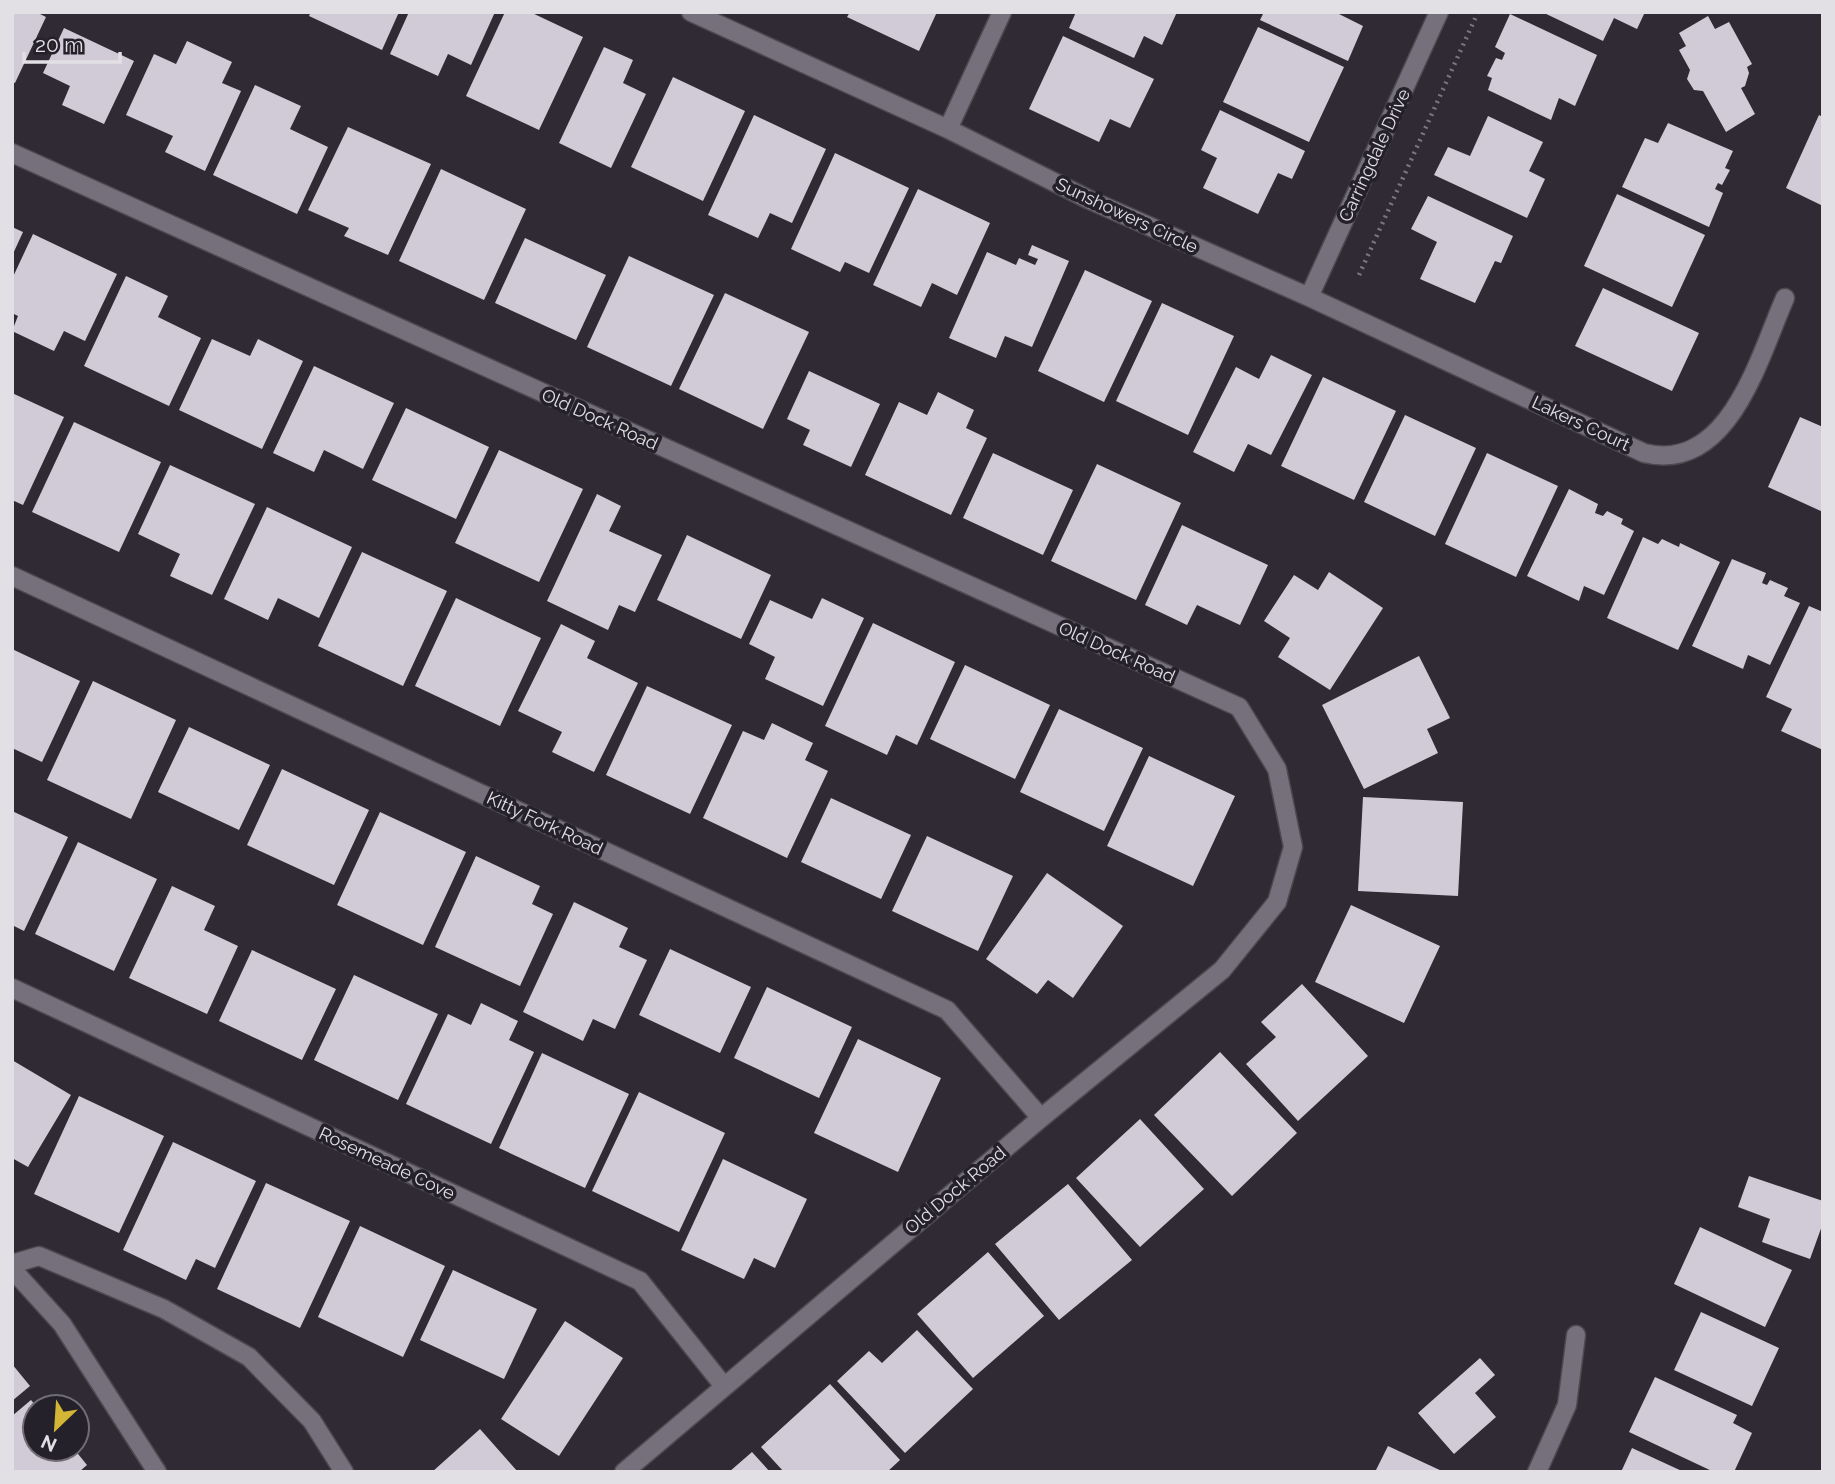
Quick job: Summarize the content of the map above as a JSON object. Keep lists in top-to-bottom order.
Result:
{
  "streets": {
    "street": [
      "Carringdale Drive",
      "Sunshowers Circle",
      "Old Dock Road",
      "Lakers Court",
      "Kitty Fork Road",
      "Rosemeade Cove"
    ]
  },
  "crossings": [
    ["Carringdale Drive", "Sunshowers Circle"],
    ["Carringdale Drive", "Lakers Court"],
    ["Sunshowers Circle", "Lakers Court"],
    ["Old Dock Road", "Kitty Fork Road"],
    ["Old Dock Road", "Rosemeade Cove"]
  ],
  "scale_bar": "20 m",
  "north": "bottom left"
}
